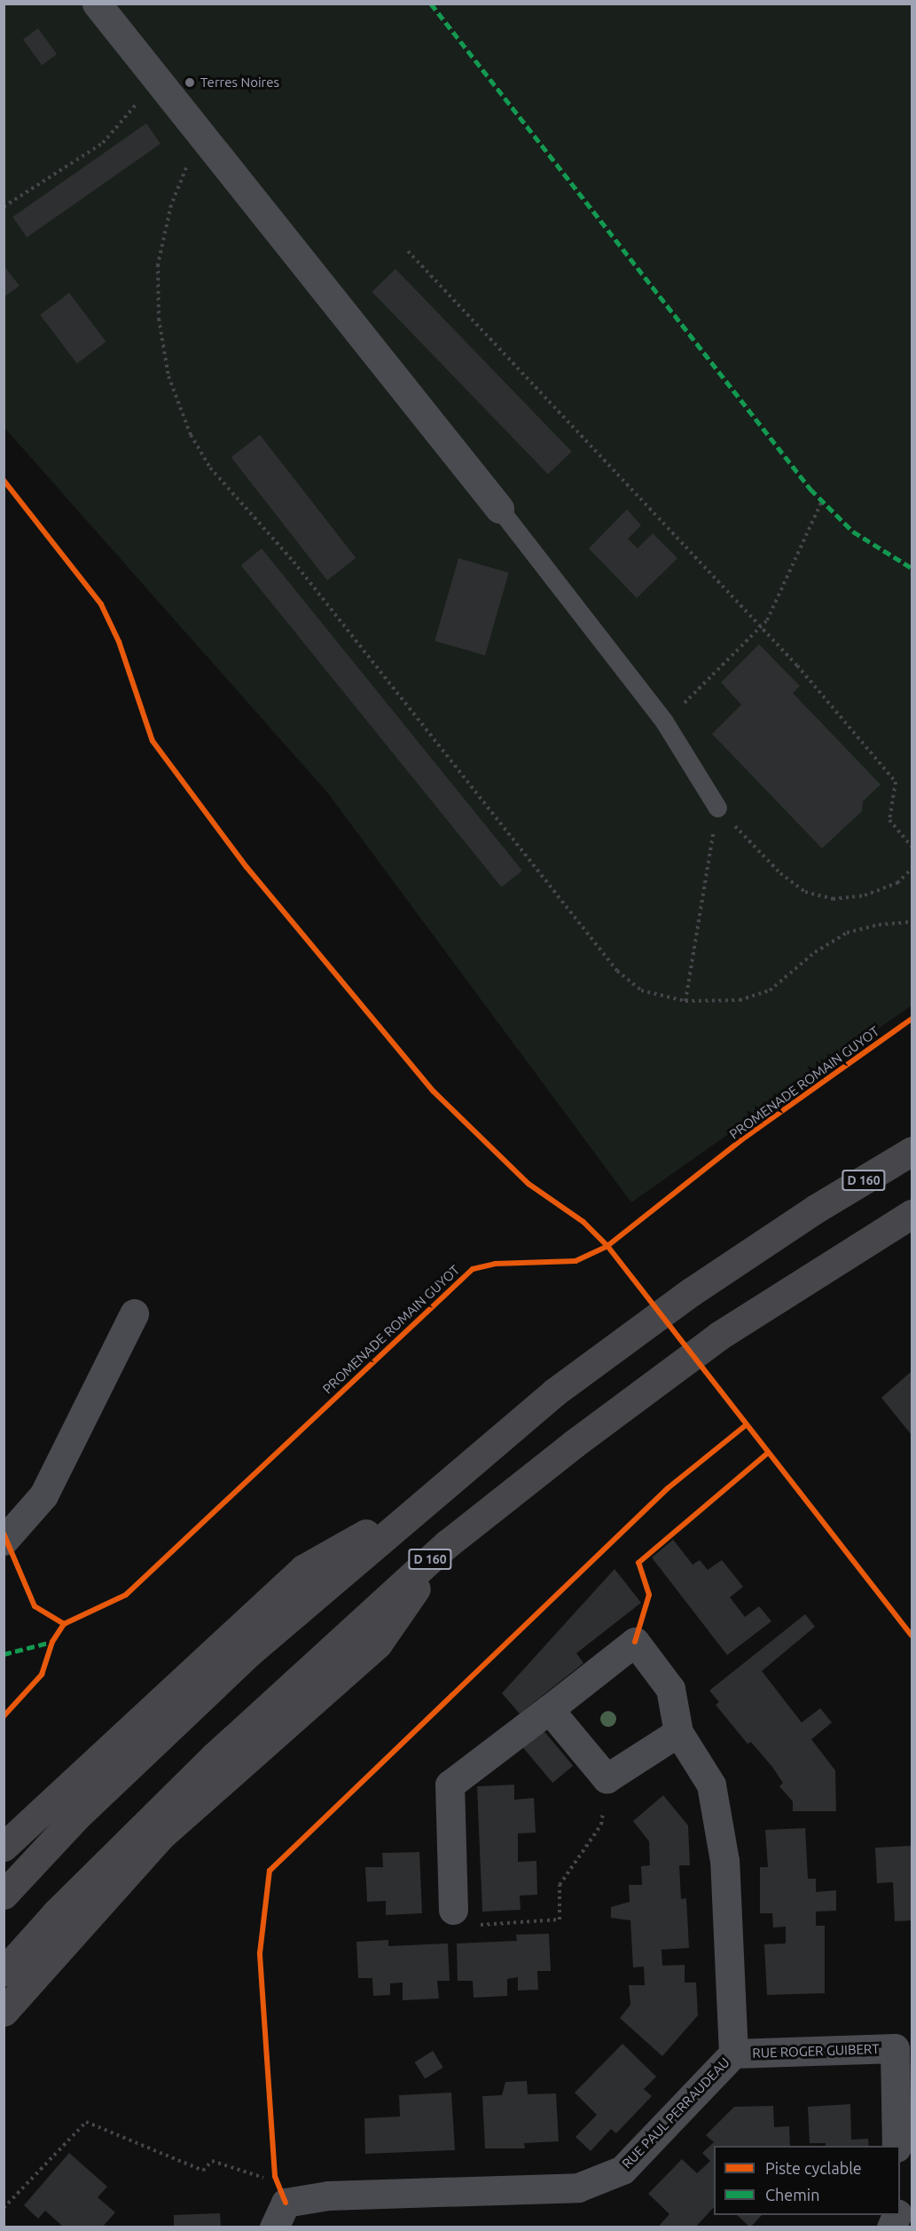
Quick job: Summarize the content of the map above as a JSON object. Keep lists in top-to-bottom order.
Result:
{
  "streets": {
    "highway": ["D 160"],
    "street": ["RUE ROGER GUIBERT", "RUE PAUL PERRAUDEAU"],
    "cycle path": ["PROMENADE ROMAIN GUYOT"]
  },
  "crossings": [
    ["RUE ROGER GUIBERT", "RUE PAUL PERRAUDEAU"]
  ],
  "places": ["Terres Noires"],
  "legend": ["Piste cyclable", "Chemin"]
}
